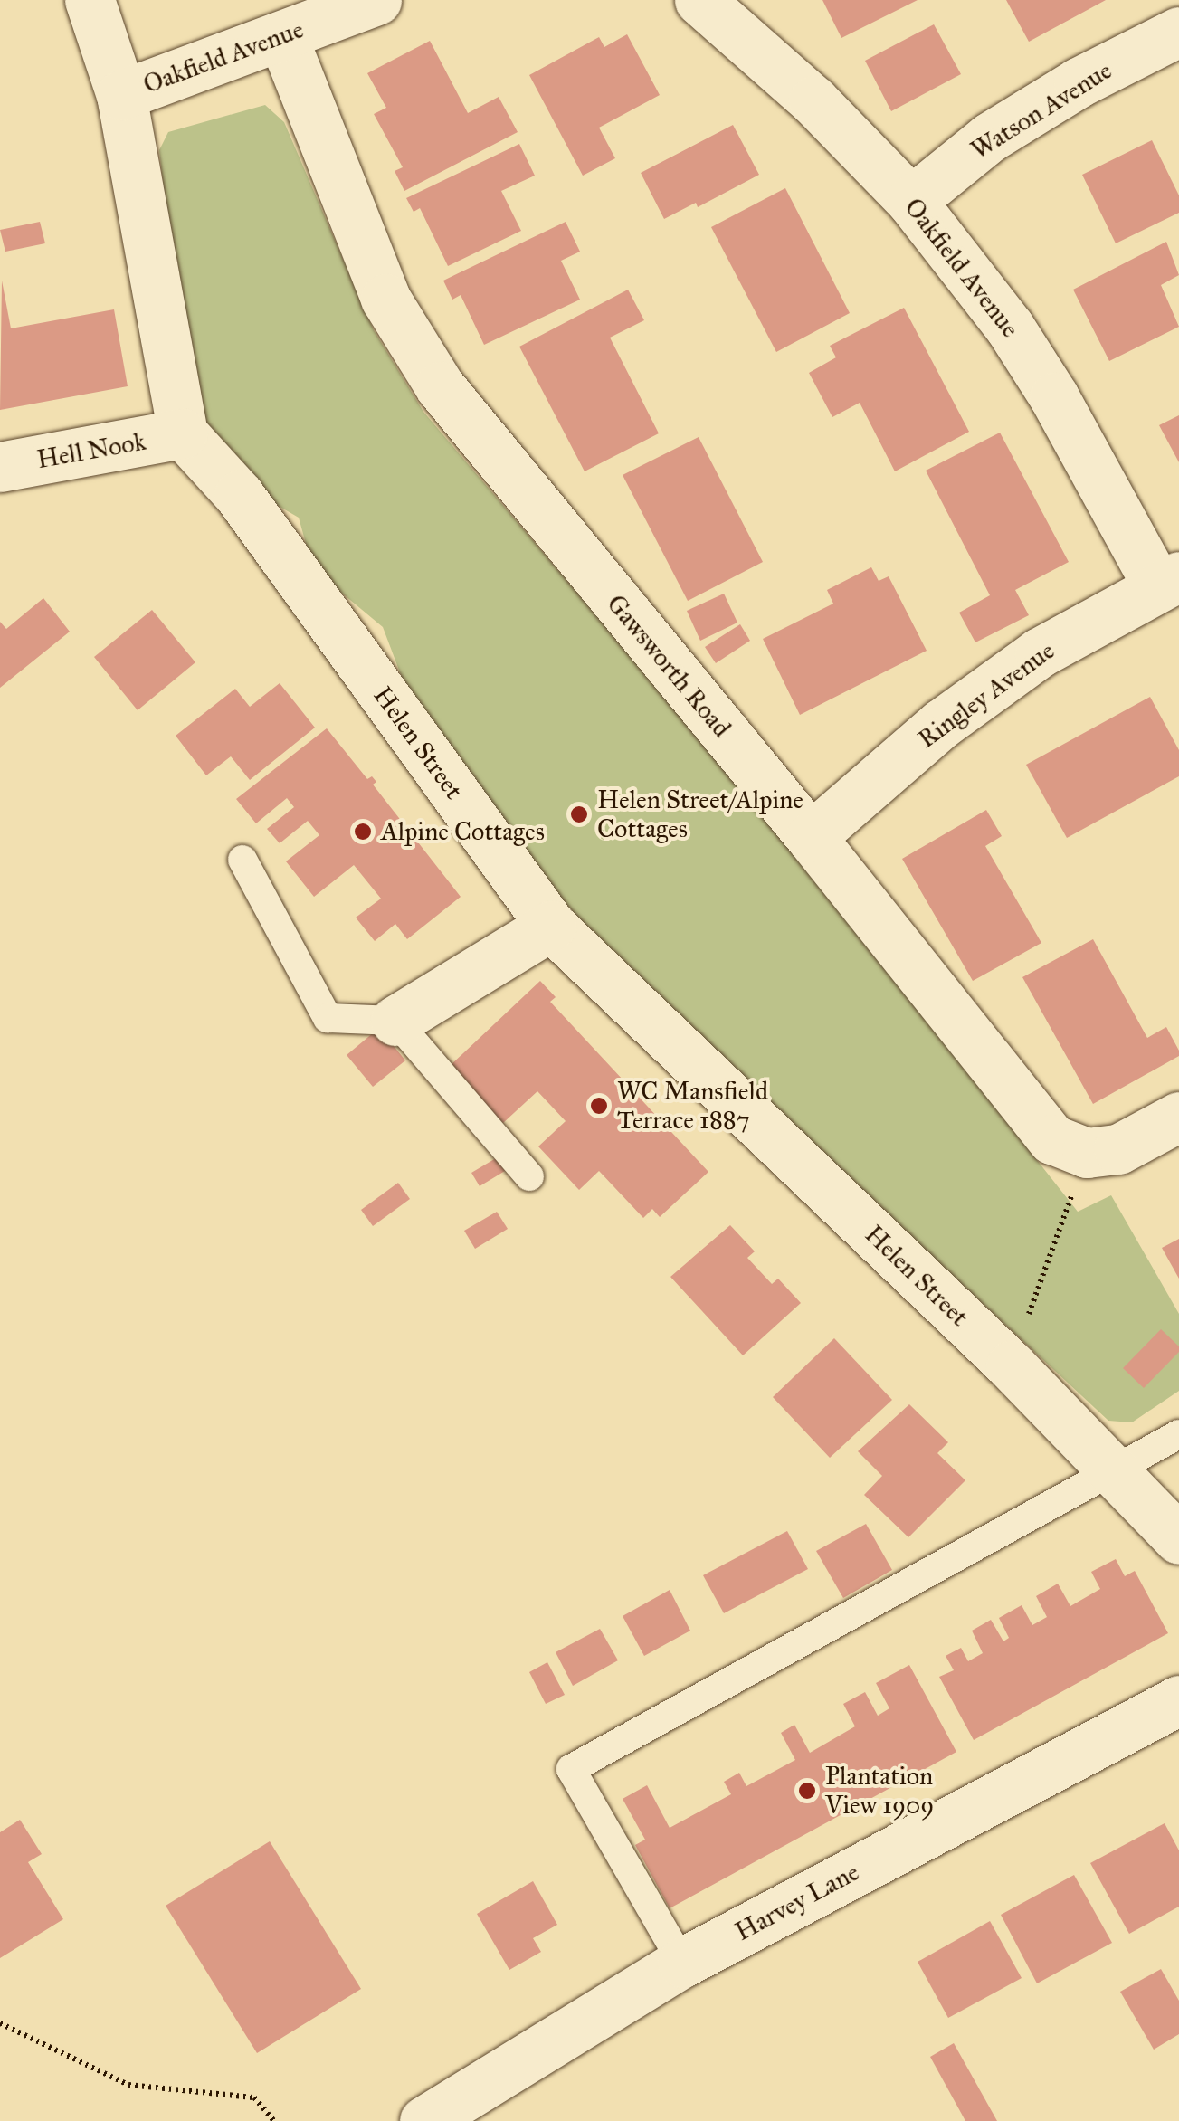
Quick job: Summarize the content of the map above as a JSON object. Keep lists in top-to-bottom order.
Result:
{
  "streets": {
    "street": [
      "Oakfield Avenue",
      "Watson Avenue",
      "Hell Nook",
      "Gawsworth Road",
      "Ringley Avenue",
      "Helen Street",
      "Harvey Lane"
    ]
  },
  "crossings": [
    ["Oakfield Avenue", "Watson Avenue"],
    ["Oakfield Avenue", "Gawsworth Road"],
    ["Oakfield Avenue", "Ringley Avenue"],
    ["Hell Nook", "Helen Street"],
    ["Gawsworth Road", "Ringley Avenue"]
  ],
  "places": [
    "Helen Street/Alpine Cottages",
    "Alpine Cottages",
    "WC Mansfield Terrace 1887",
    "Plantation View 1909"
  ]
}
